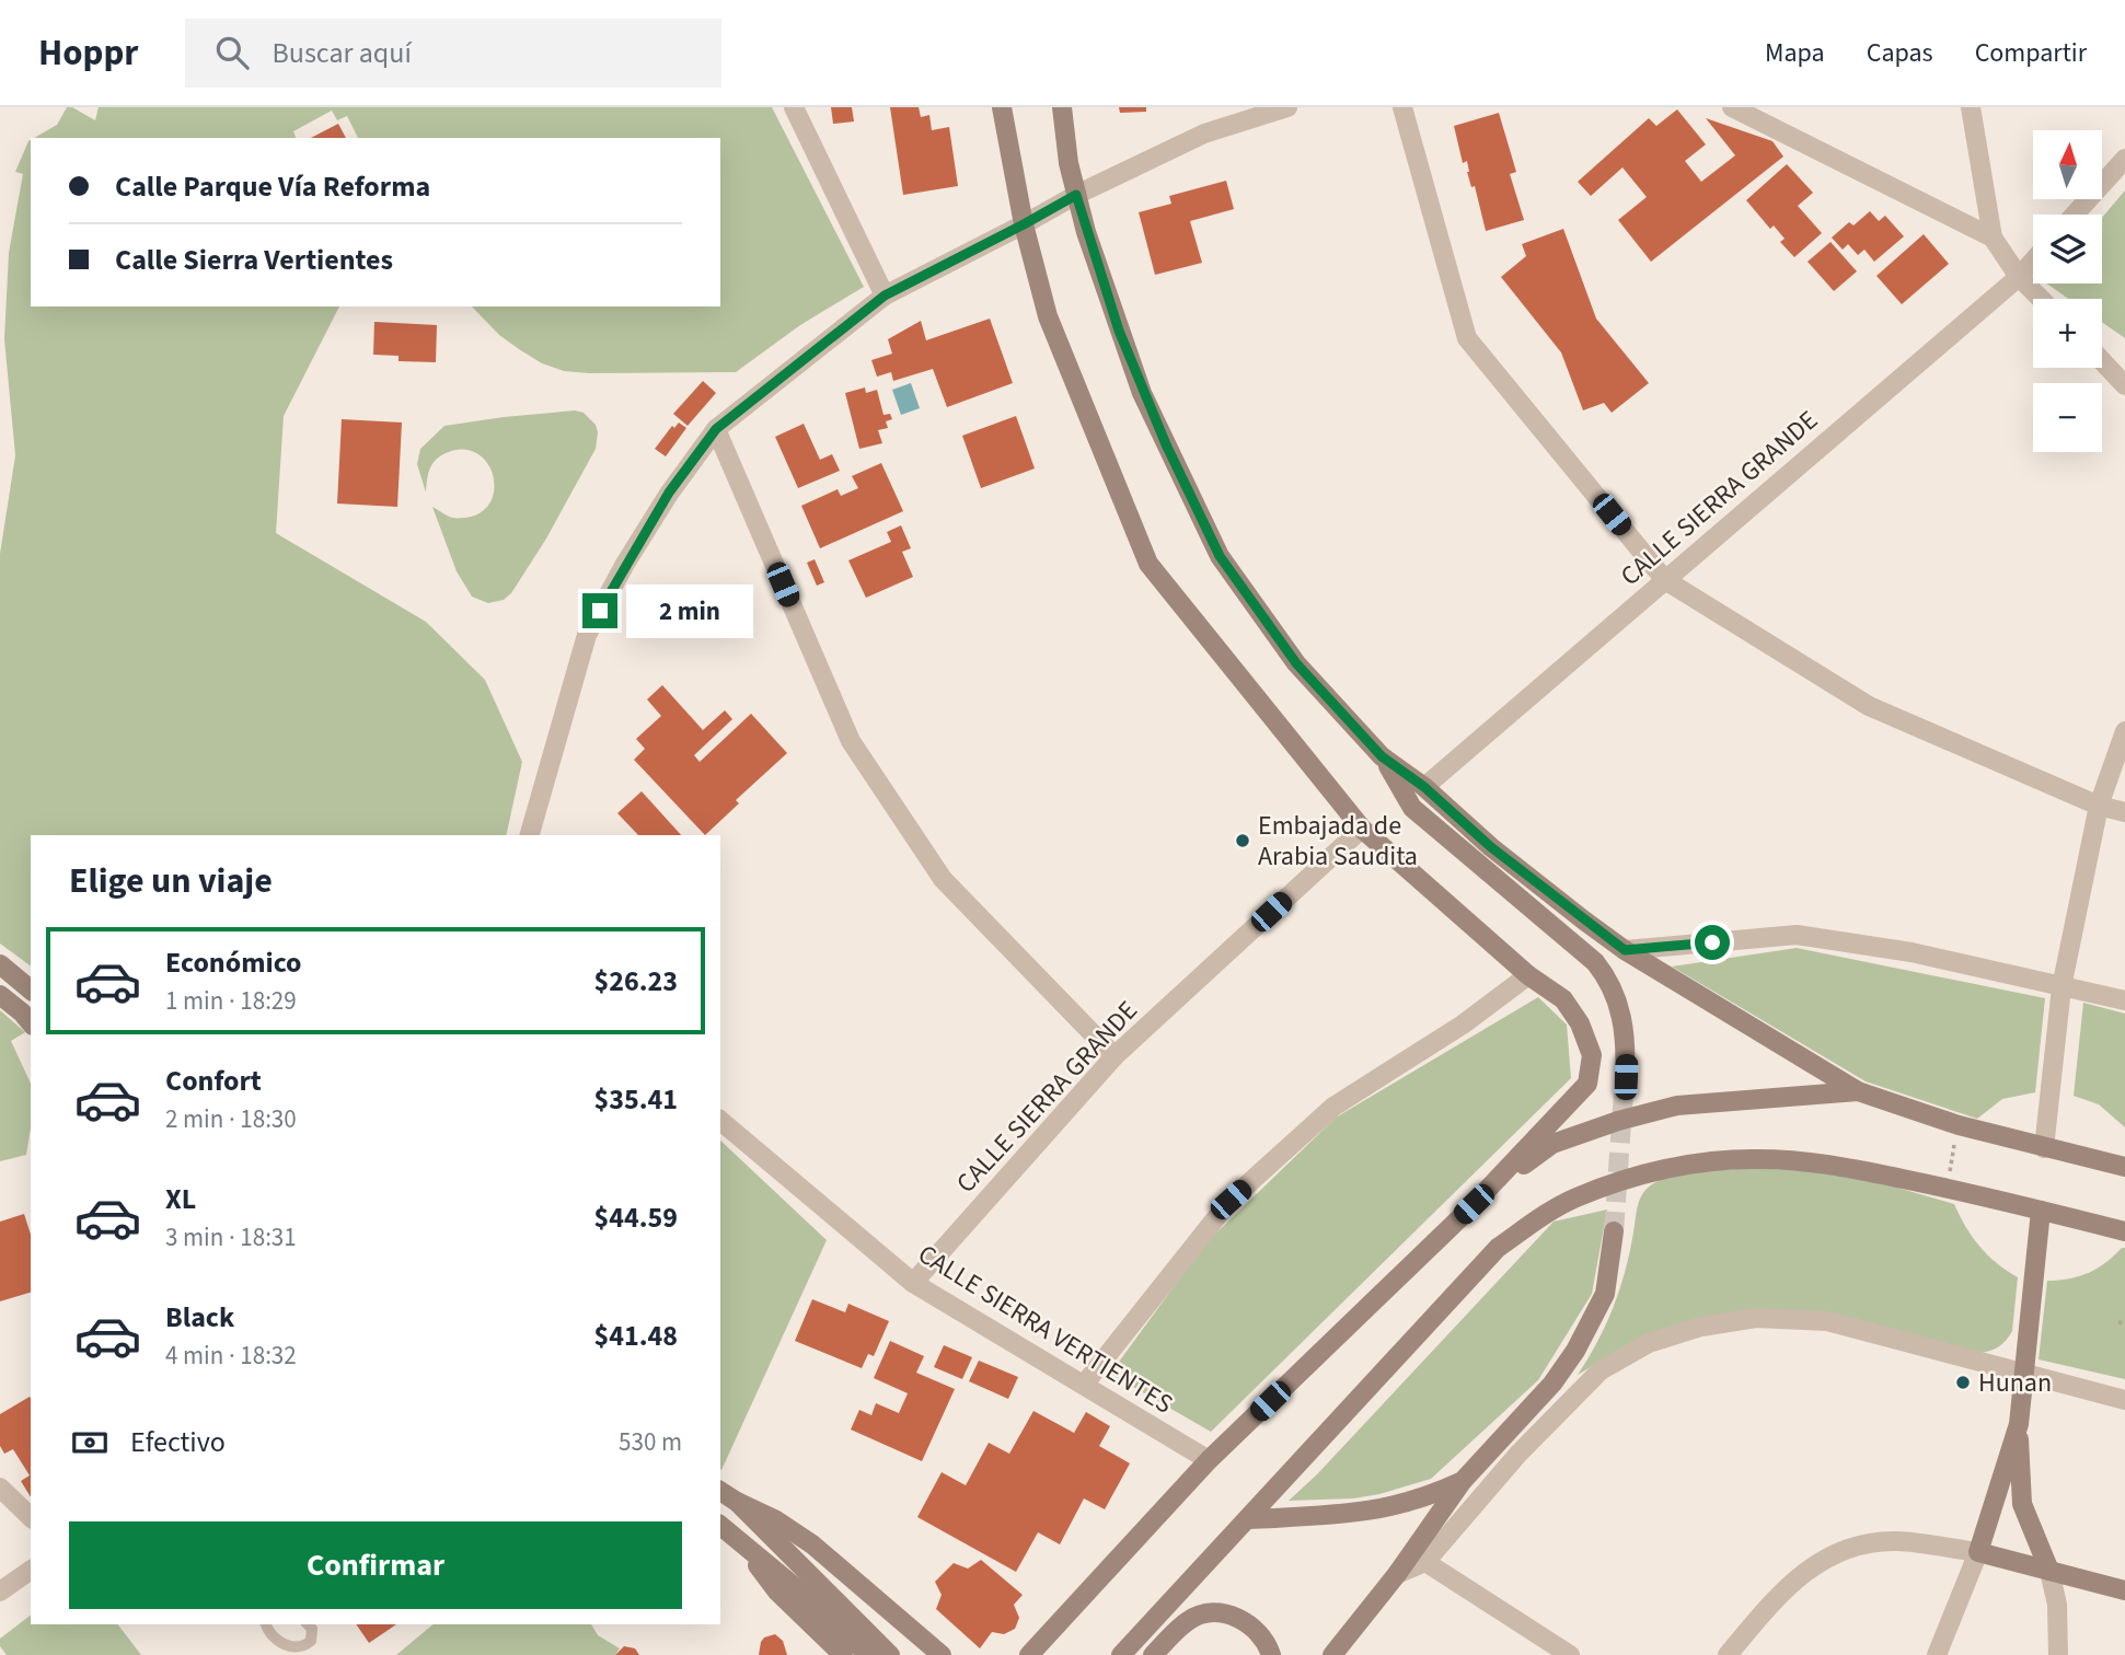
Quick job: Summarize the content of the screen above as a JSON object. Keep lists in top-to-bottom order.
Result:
{
  "streets": {
    "street": ["CALLE SIERRA GRANDE", "CALLE SIERRA VERTIENTES"]
  },
  "crossings": [
    ["CALLE SIERRA GRANDE", "CALLE SIERRA VERTIENTES"]
  ],
  "places": ["Embajada de Arabia Saudita", "Hunan"],
  "north": "top",
  "page": {
    "header": "Hoppr",
    "search": "Buscar aquí",
    "nav": ["Mapa", "Capas", "Compartir"],
    "map_buttons": ["+", "−"],
    "banner": ["Calle Parque Vía Reforma", "Calle Sierra Vertientes"],
    "bubble": "2 min",
    "heading": "Elige un viaje",
    "list": [
      {
        "name": "Económico",
        "note": "1 min · 18:29",
        "value": "$26.23"
      },
      {
        "name": "Confort",
        "note": "2 min · 18:30",
        "value": "$35.41"
      },
      {
        "name": "XL",
        "note": "3 min · 18:31",
        "value": "$44.59"
      },
      {
        "name": "Black",
        "note": "4 min · 18:32",
        "value": "$41.48"
      }
    ],
    "pay": ["Efectivo", "530 m"],
    "buttons": "Confirmar"
  }
}
